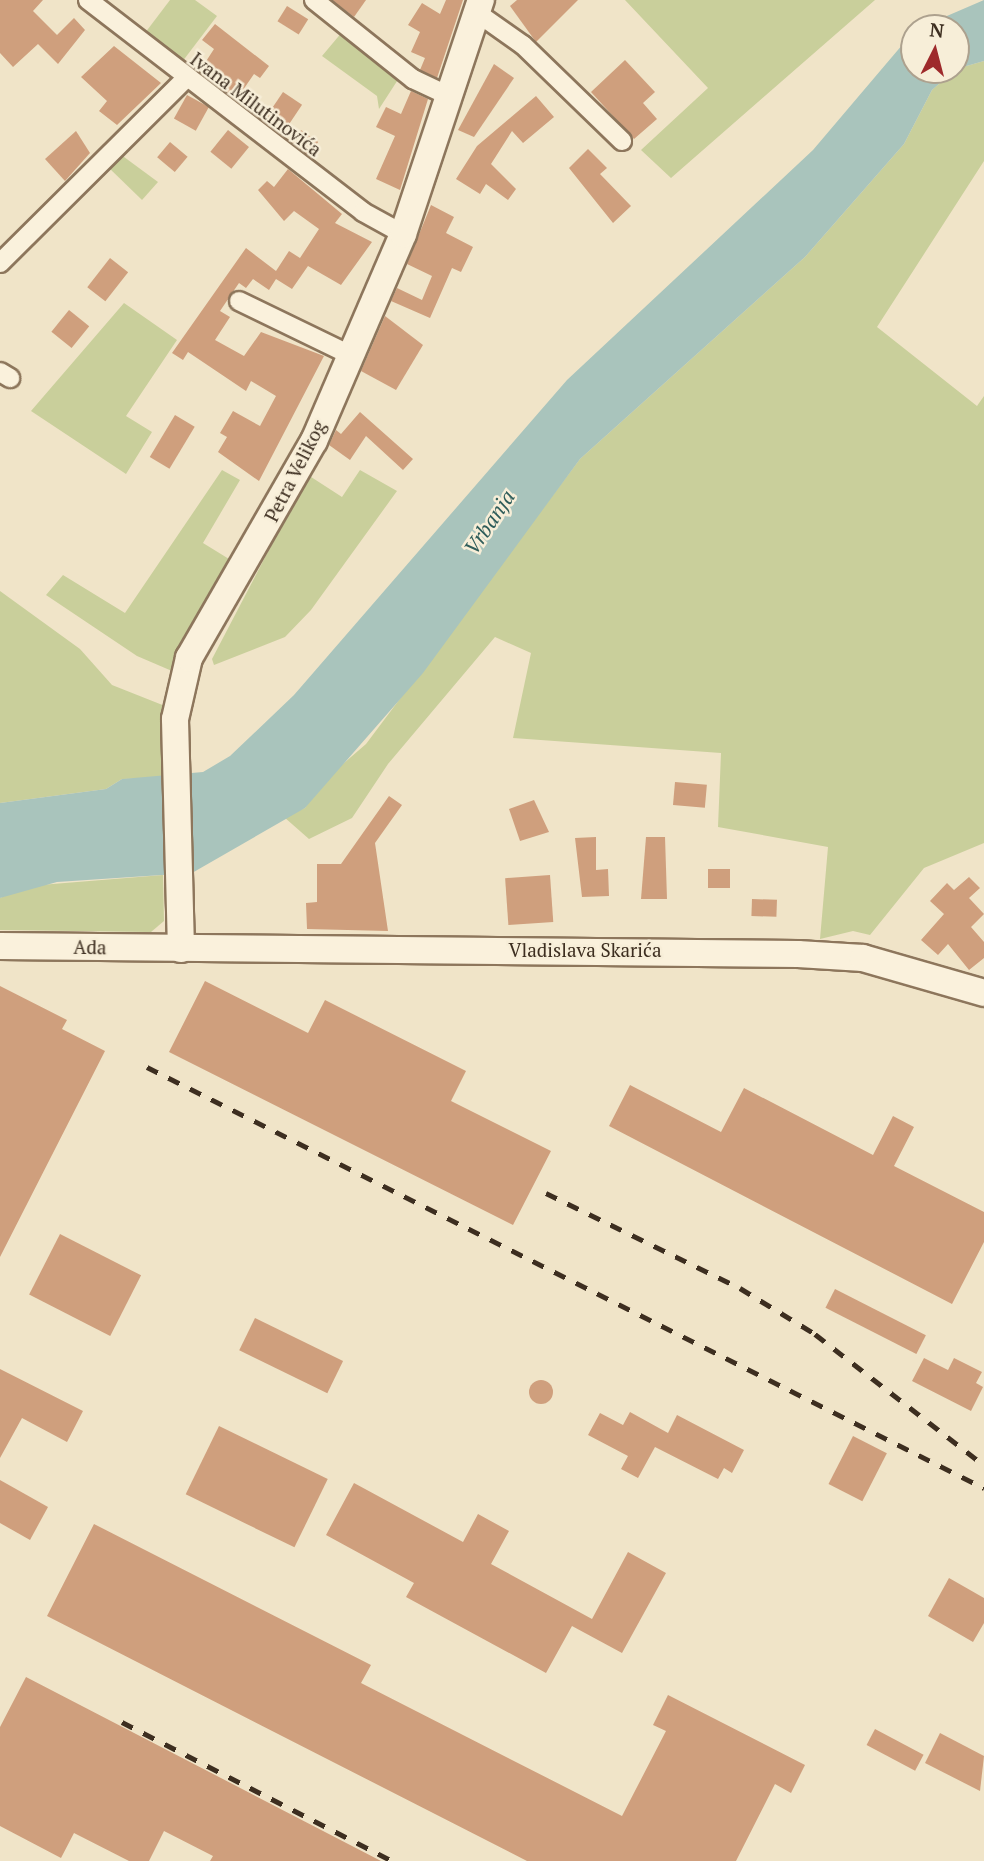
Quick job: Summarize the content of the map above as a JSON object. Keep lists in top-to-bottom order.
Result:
{
  "streets": {
    "street": [
      "Ivana Milutinovića",
      "Petra Velikog",
      "Ada",
      "Vladislava Skarića"
    ]
  },
  "crossings": [
    ["Ivana Milutinovića", "Petra Velikog"],
    ["Petra Velikog", "Ada"],
    ["Petra Velikog", "Vladislava Skarića"],
    ["Ada", "Vladislava Skarića"]
  ],
  "water": ["Vrbanja"],
  "north": "top"
}
